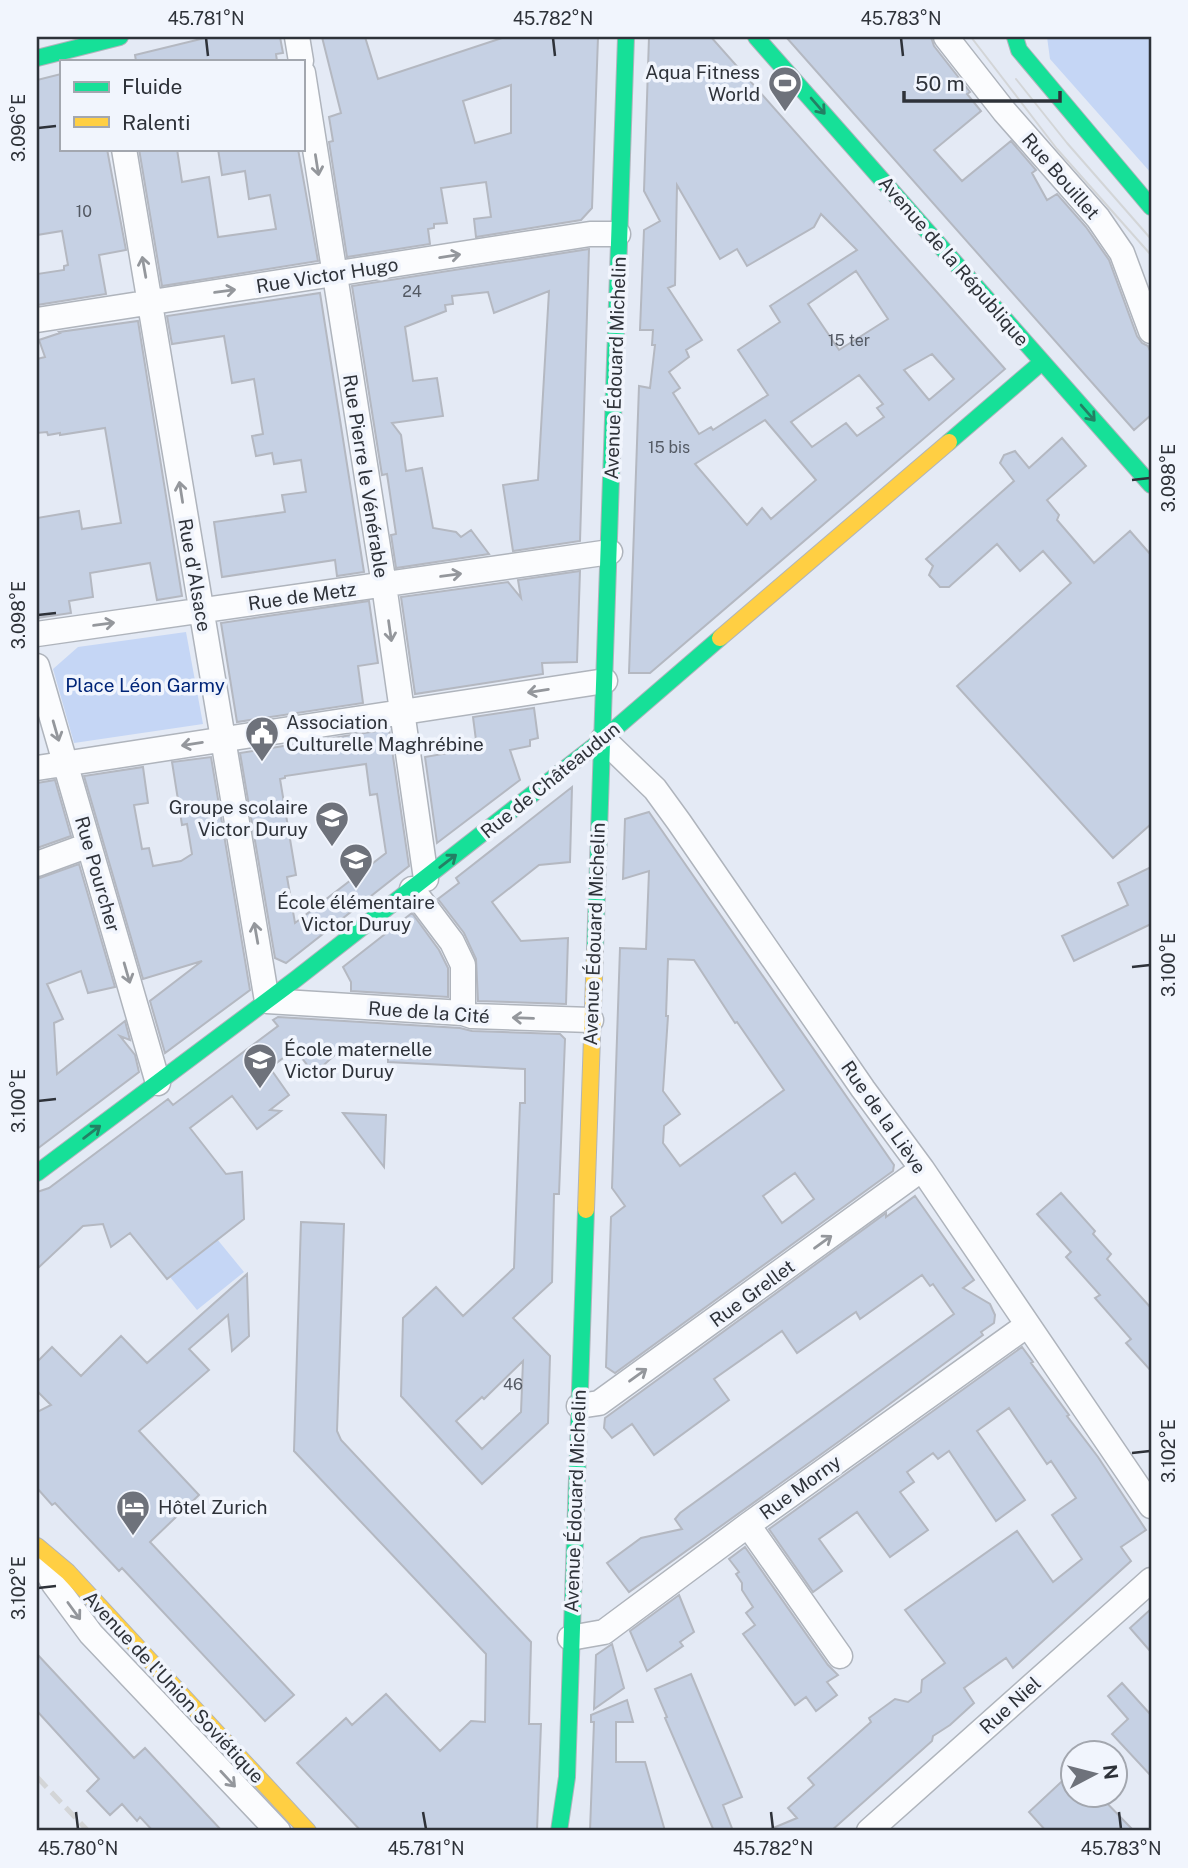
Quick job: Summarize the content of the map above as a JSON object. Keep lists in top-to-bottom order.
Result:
{
  "streets": {
    "main road": [
      "Avenue de la République",
      "Avenue Édouard Michelin",
      "Rue de Châteaudun",
      "Avenue de l'Union Soviétique"
    ],
    "street": [
      "Rue Bouillet",
      "Rue Victor Hugo",
      "Rue Pierre le Vénérable",
      "Rue d'Alsace",
      "Rue de Metz",
      "Rue Pourcher",
      "Rue de la Cité",
      "Rue de la Liève",
      "Rue Grellet",
      "Rue Morny",
      "Rue Niel"
    ]
  },
  "crossings": [
    ["Avenue de la République", "Rue de Châteaudun"],
    ["Rue Victor Hugo", "Avenue Édouard Michelin"],
    ["Rue Victor Hugo", "Rue Pierre le Vénérable"],
    ["Rue Victor Hugo", "Rue d'Alsace"],
    ["Avenue Édouard Michelin", "Rue de Metz"],
    ["Avenue Édouard Michelin", "Rue de Châteaudun"],
    ["Avenue Édouard Michelin", "Rue de la Cité"],
    ["Avenue Édouard Michelin", "Rue de la Liève"],
    ["Avenue Édouard Michelin", "Rue Grellet"],
    ["Avenue Édouard Michelin", "Rue Morny"],
    ["Rue Pierre le Vénérable", "Rue de Metz"],
    ["Rue Pierre le Vénérable", "Rue de Châteaudun"],
    ["Rue d'Alsace", "Rue de Metz"],
    ["Rue d'Alsace", "Rue de Châteaudun"],
    ["Rue d'Alsace", "Rue de la Cité"],
    ["Rue de Châteaudun", "Rue Pourcher"],
    ["Rue de Châteaudun", "Rue de la Cité"],
    ["Rue de Châteaudun", "Rue de la Liève"],
    ["Rue de la Liève", "Rue Grellet"],
    ["Rue de la Liève", "Rue Morny"]
  ],
  "one_way": [
    "Avenue de la République",
    "Rue Victor Hugo",
    "Rue Pierre le Vénérable",
    "Rue d'Alsace",
    "Rue Pourcher",
    "Rue de la Cité",
    "Rue Grellet"
  ],
  "parks": ["Place Léon Garmy"],
  "places": {
    "sports": ["Aqua Fitness World"],
    "public building": ["Association Culturelle Maghrébine"],
    "school or university": ["Groupe scolaire Victor Duruy", "École élémentaire Victor Duruy", "École maternelle Victor Duruy"],
    "hotel": ["Hôtel Zurich"]
  },
  "house_numbers": [
    "10",
    "24",
    "15 ter",
    "15 bis",
    "46"
  ],
  "legend": ["Fluide", "Ralenti"],
  "scale_bar": "50 m",
  "north": "right",
  "coordinates": [
    "45.781°N",
    "45.782°N",
    "45.783°N",
    "3.096°E",
    "3.098°E",
    "3.100°E",
    "3.102°E",
    "45.780°N"
  ]
}
